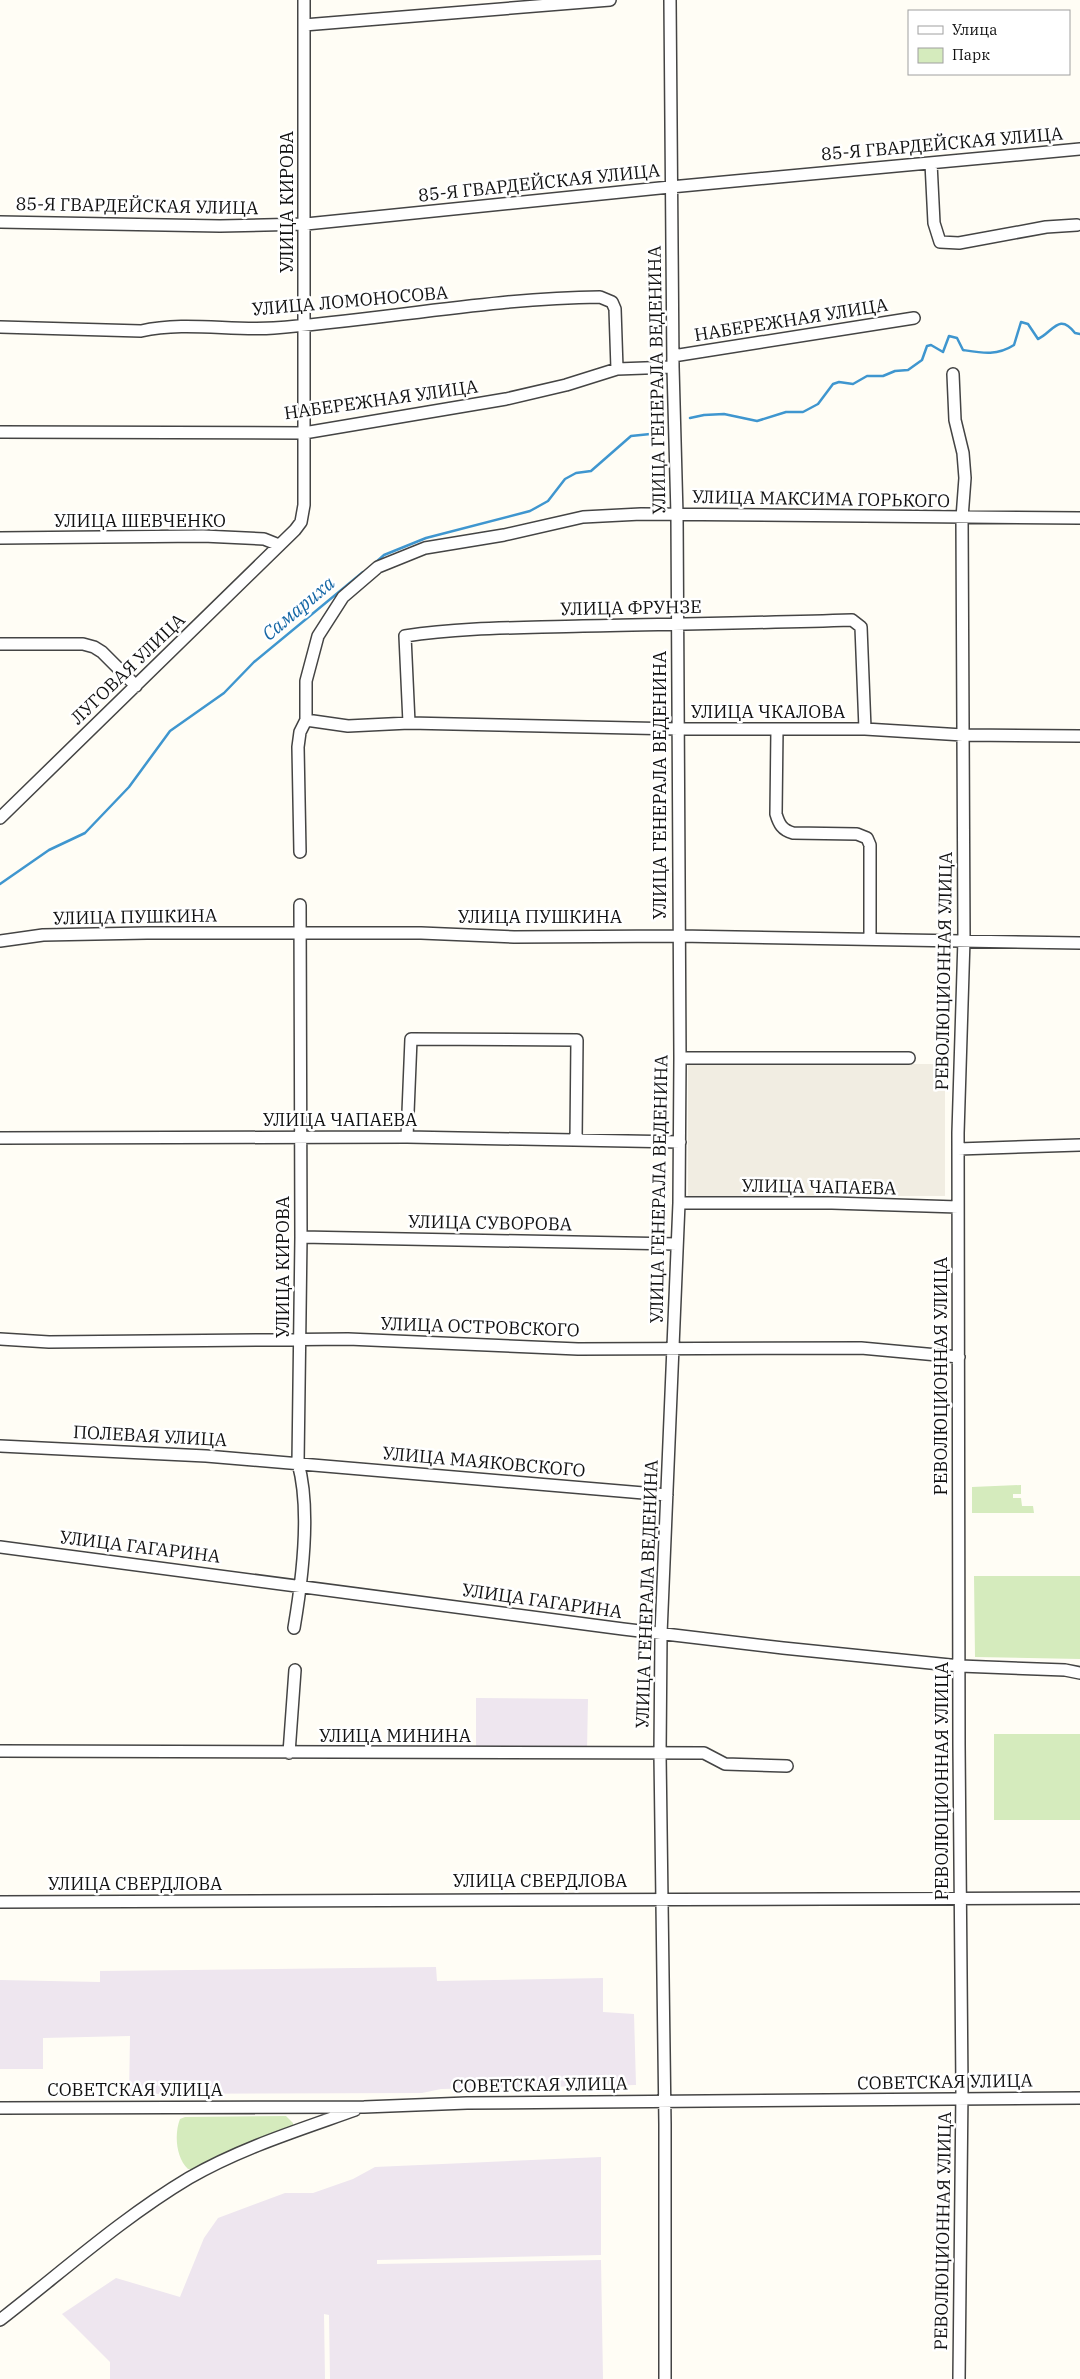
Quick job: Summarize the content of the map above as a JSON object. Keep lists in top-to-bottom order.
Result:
{
  "streets": {
    "street": [
      "85-Я ГВАРДЕЙСКАЯ УЛИЦА",
      "УЛИЦА КИРОВА",
      "УЛИЦА ЛОМОНОСОВА",
      "НАБЕРЕЖНАЯ УЛИЦА",
      "УЛИЦА ГЕНЕРАЛА ВЕДЕНИНА",
      "УЛИЦА МАКСИМА ГОРЬКОГО",
      "УЛИЦА ШЕВЧЕНКО",
      "УЛИЦА ФРУНЗЕ",
      "ЛУГОВАЯ УЛИЦА",
      "УЛИЦА ЧКАЛОВА",
      "УЛИЦА ПУШКИНА",
      "РЕВОЛЮЦИОННАЯ УЛИЦА",
      "УЛИЦА ЧАПАЕВА",
      "УЛИЦА СУВОРОВА",
      "УЛИЦА ОСТРОВСКОГО",
      "ПОЛЕВАЯ УЛИЦА",
      "УЛИЦА МАЯКОВСКОГО",
      "УЛИЦА ГАГАРИНА",
      "УЛИЦА МИНИНА",
      "УЛИЦА СВЕРДЛОВА",
      "СОВЕТСКАЯ УЛИЦА"
    ]
  },
  "crossings": [
    ["85-Я ГВАРДЕЙСКАЯ УЛИЦА", "УЛИЦА КИРОВА"],
    ["85-Я ГВАРДЕЙСКАЯ УЛИЦА", "УЛИЦА ГЕНЕРАЛА ВЕДЕНИНА"],
    ["УЛИЦА КИРОВА", "УЛИЦА ЛОМОНОСОВА"],
    ["УЛИЦА КИРОВА", "НАБЕРЕЖНАЯ УЛИЦА"],
    ["УЛИЦА КИРОВА", "УЛИЦА ШЕВЧЕНКО"],
    ["УЛИЦА КИРОВА", "ЛУГОВАЯ УЛИЦА"],
    ["УЛИЦА КИРОВА", "УЛИЦА ПУШКИНА"],
    ["УЛИЦА КИРОВА", "УЛИЦА ЧАПАЕВА"],
    ["УЛИЦА КИРОВА", "УЛИЦА СУВОРОВА"],
    ["УЛИЦА КИРОВА", "УЛИЦА ОСТРОВСКОГО"],
    ["УЛИЦА КИРОВА", "ПОЛЕВАЯ УЛИЦА"],
    ["УЛИЦА КИРОВА", "УЛИЦА МАЯКОВСКОГО"],
    ["УЛИЦА КИРОВА", "УЛИЦА ГАГАРИНА"],
    ["УЛИЦА ЛОМОНОСОВА", "НАБЕРЕЖНАЯ УЛИЦА"],
    ["НАБЕРЕЖНАЯ УЛИЦА", "УЛИЦА ГЕНЕРАЛА ВЕДЕНИНА"],
    ["УЛИЦА ГЕНЕРАЛА ВЕДЕНИНА", "УЛИЦА МАКСИМА ГОРЬКОГО"],
    ["УЛИЦА ГЕНЕРАЛА ВЕДЕНИНА", "УЛИЦА ФРУНЗЕ"],
    ["УЛИЦА ГЕНЕРАЛА ВЕДЕНИНА", "УЛИЦА ЧКАЛОВА"],
    ["УЛИЦА ГЕНЕРАЛА ВЕДЕНИНА", "УЛИЦА ПУШКИНА"],
    ["УЛИЦА ГЕНЕРАЛА ВЕДЕНИНА", "УЛИЦА ЧАПАЕВА"],
    ["УЛИЦА ГЕНЕРАЛА ВЕДЕНИНА", "УЛИЦА СУВОРОВА"],
    ["УЛИЦА ГЕНЕРАЛА ВЕДЕНИНА", "УЛИЦА ОСТРОВСКОГО"],
    ["УЛИЦА ГЕНЕРАЛА ВЕДЕНИНА", "УЛИЦА МАЯКОВСКОГО"],
    ["УЛИЦА ГЕНЕРАЛА ВЕДЕНИНА", "УЛИЦА ГАГАРИНА"],
    ["УЛИЦА ГЕНЕРАЛА ВЕДЕНИНА", "УЛИЦА МИНИНА"],
    ["УЛИЦА ГЕНЕРАЛА ВЕДЕНИНА", "УЛИЦА СВЕРДЛОВА"],
    ["УЛИЦА ГЕНЕРАЛА ВЕДЕНИНА", "СОВЕТСКАЯ УЛИЦА"],
    ["УЛИЦА МАКСИМА ГОРЬКОГО", "УЛИЦА ЧКАЛОВА"],
    ["УЛИЦА МАКСИМА ГОРЬКОГО", "РЕВОЛЮЦИОННАЯ УЛИЦА"],
    ["УЛИЦА ШЕВЧЕНКО", "ЛУГОВАЯ УЛИЦА"],
    ["УЛИЦА ФРУНЗЕ", "УЛИЦА ЧКАЛОВА"],
    ["УЛИЦА ЧКАЛОВА", "РЕВОЛЮЦИОННАЯ УЛИЦА"],
    ["УЛИЦА ПУШКИНА", "РЕВОЛЮЦИОННАЯ УЛИЦА"],
    ["РЕВОЛЮЦИОННАЯ УЛИЦА", "УЛИЦА ЧАПАЕВА"],
    ["РЕВОЛЮЦИОННАЯ УЛИЦА", "УЛИЦА ОСТРОВСКОГО"],
    ["РЕВОЛЮЦИОННАЯ УЛИЦА", "УЛИЦА ГАГАРИНА"],
    ["РЕВОЛЮЦИОННАЯ УЛИЦА", "УЛИЦА СВЕРДЛОВА"],
    ["РЕВОЛЮЦИОННАЯ УЛИЦА", "СОВЕТСКАЯ УЛИЦА"],
    ["ПОЛЕВАЯ УЛИЦА", "УЛИЦА МАЯКОВСКОГО"]
  ],
  "water": ["Самариха"],
  "legend": ["Улица", "Парк"]
}
